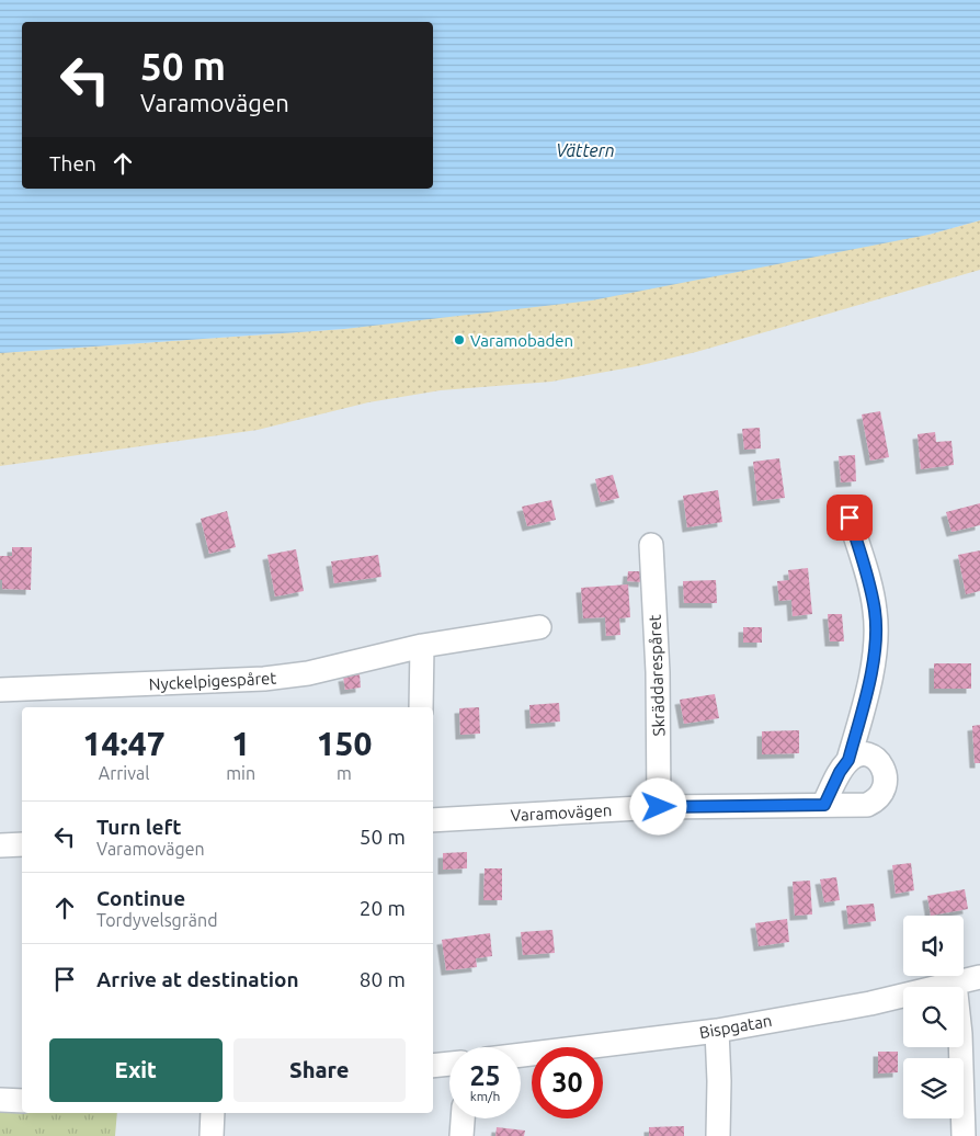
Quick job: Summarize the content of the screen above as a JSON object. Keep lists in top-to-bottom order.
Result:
{
  "streets": {
    "street": [
      "Skräddarespåret",
      "Nyckelpigespåret",
      "Varamovägen",
      "Bispgatan"
    ]
  },
  "crossings": [
    ["Skräddarespåret", "Varamovägen"]
  ],
  "water": ["Vättern"],
  "places": ["Varamobaden"],
  "page": {
    "turn": ["50 m", "Varamovägen"],
    "then": "Then",
    "eta": [
      "14:47",
      "Arrival",
      "1",
      "min",
      "150",
      "m"
    ],
    "list": [
      {
        "name": "Turn left",
        "note": "Varamovägen",
        "value": "50 m"
      },
      {
        "name": "Continue",
        "note": "Tordyvelsgränd",
        "value": "20 m"
      },
      {
        "name": "Arrive at destination",
        "value": "80 m"
      }
    ],
    "buttons": ["Exit", "Share"],
    "speed": "25 km/h",
    "limit": "30"
  }
}
